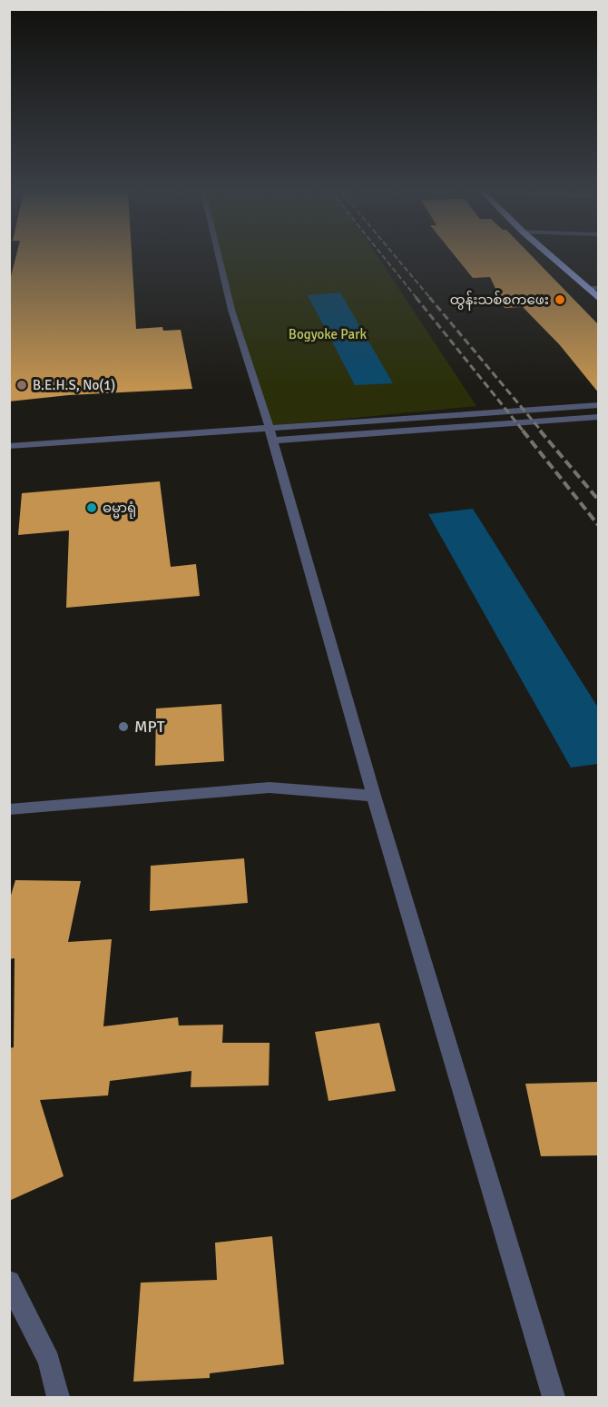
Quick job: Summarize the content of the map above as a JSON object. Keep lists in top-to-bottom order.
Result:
{
  "parks": ["Bogyoke Park"],
  "places": [
    "ထွန်းသစ်စကဖေး",
    "B.E.H.S, No(1)",
    "ဓမ္မာရုံ",
    "MPT"
  ]
}
